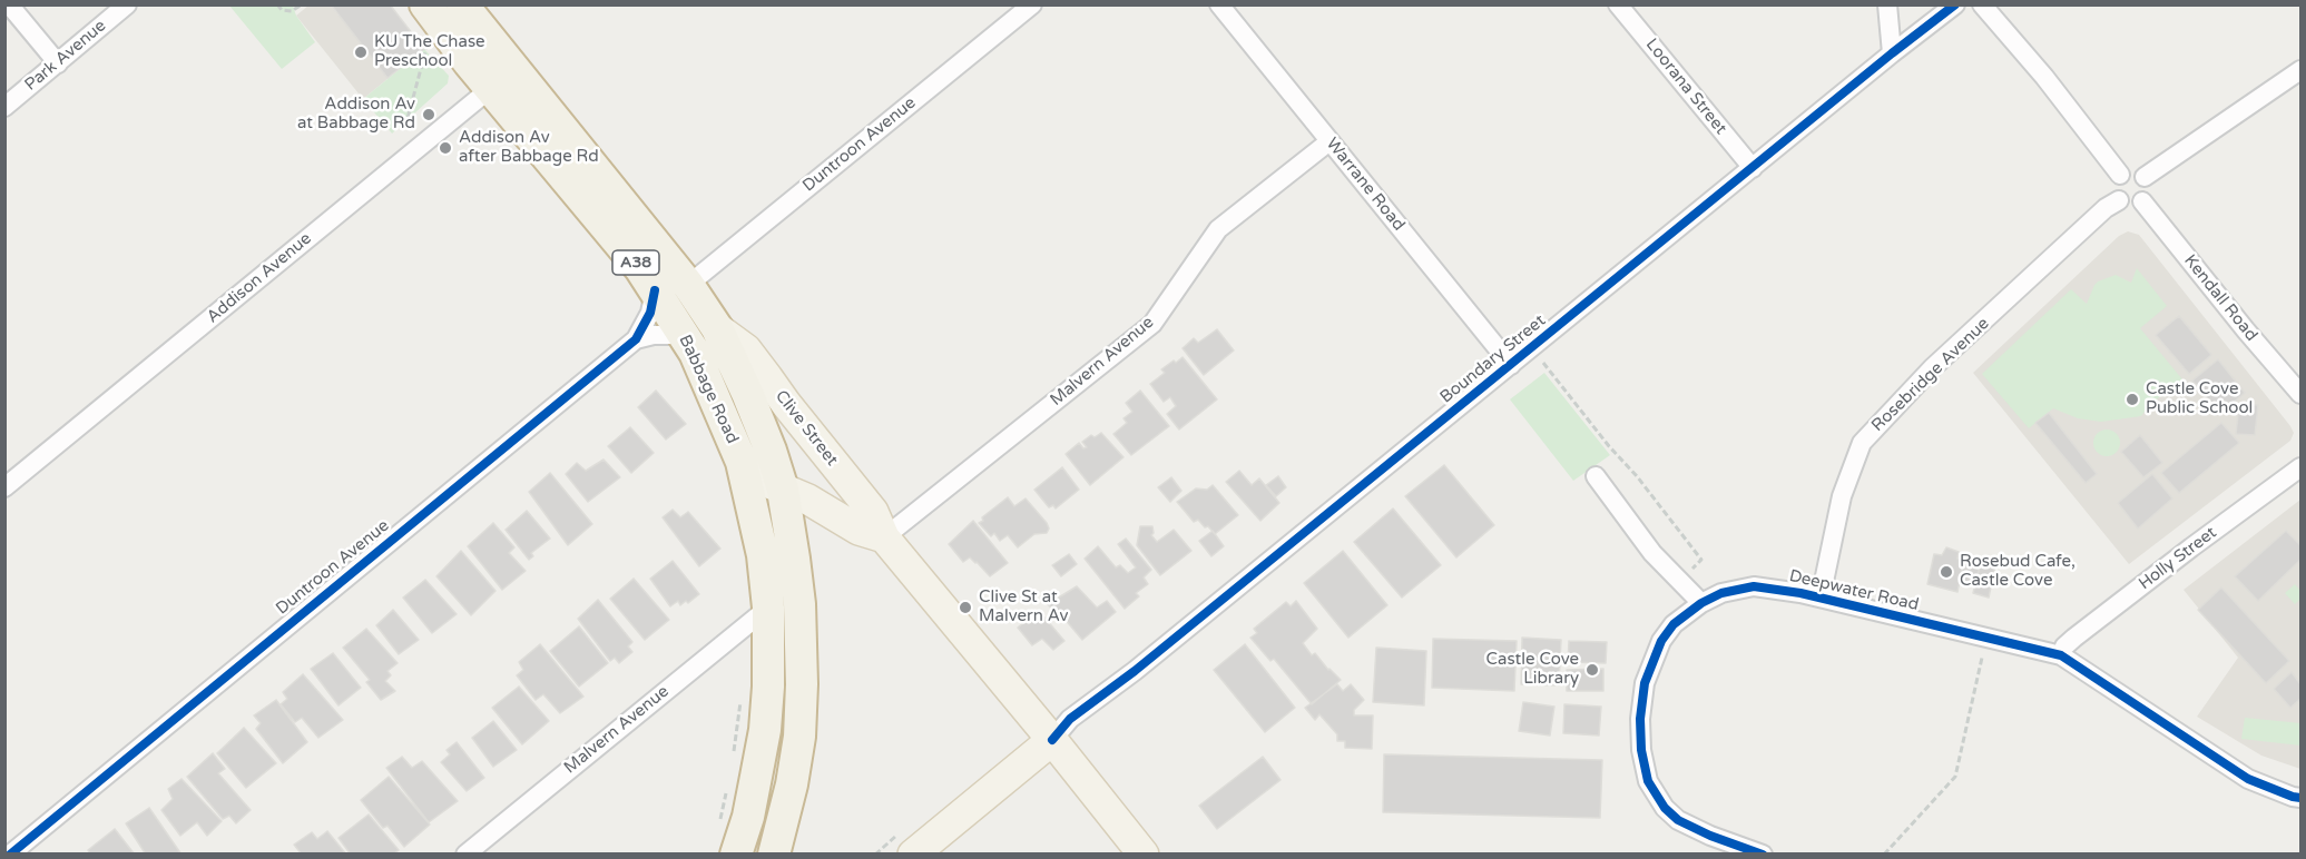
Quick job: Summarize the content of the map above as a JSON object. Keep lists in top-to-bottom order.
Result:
{
  "streets": {
    "highway": ["A38", "Babbage Road"],
    "main road": ["Boundary Street", "Clive Street"],
    "street": [
      "Park Avenue",
      "Loorana Street",
      "Duntroon Avenue",
      "Warrane Road",
      "Addison Avenue",
      "Kendall Road",
      "Malvern Avenue",
      "Rosebridge Avenue",
      "Holly Street",
      "Deepwater Road"
    ]
  },
  "crossings": [
    ["Loorana Street", "Boundary Street"],
    ["Duntroon Avenue", "Babbage Road"],
    ["Warrane Road", "Boundary Street"],
    ["Warrane Road", "Malvern Avenue"],
    ["Addison Avenue", "Babbage Road"],
    ["Kendall Road", "Rosebridge Avenue"],
    ["Boundary Street", "Clive Street"],
    ["Malvern Avenue", "Babbage Road"],
    ["Malvern Avenue", "Clive Street"],
    ["Rosebridge Avenue", "Deepwater Road"],
    ["Babbage Road", "Clive Street"],
    ["Holly Street", "Deepwater Road"]
  ],
  "places": [
    "KU The Chase Preschool",
    "Addison Av at Babbage Rd",
    "Addison Av after Babbage Rd",
    "Castle Cove Public School",
    "Rosebud Cafe, Castle Cove",
    "Clive St at Malvern Av",
    "Castle Cove Library"
  ]
}
